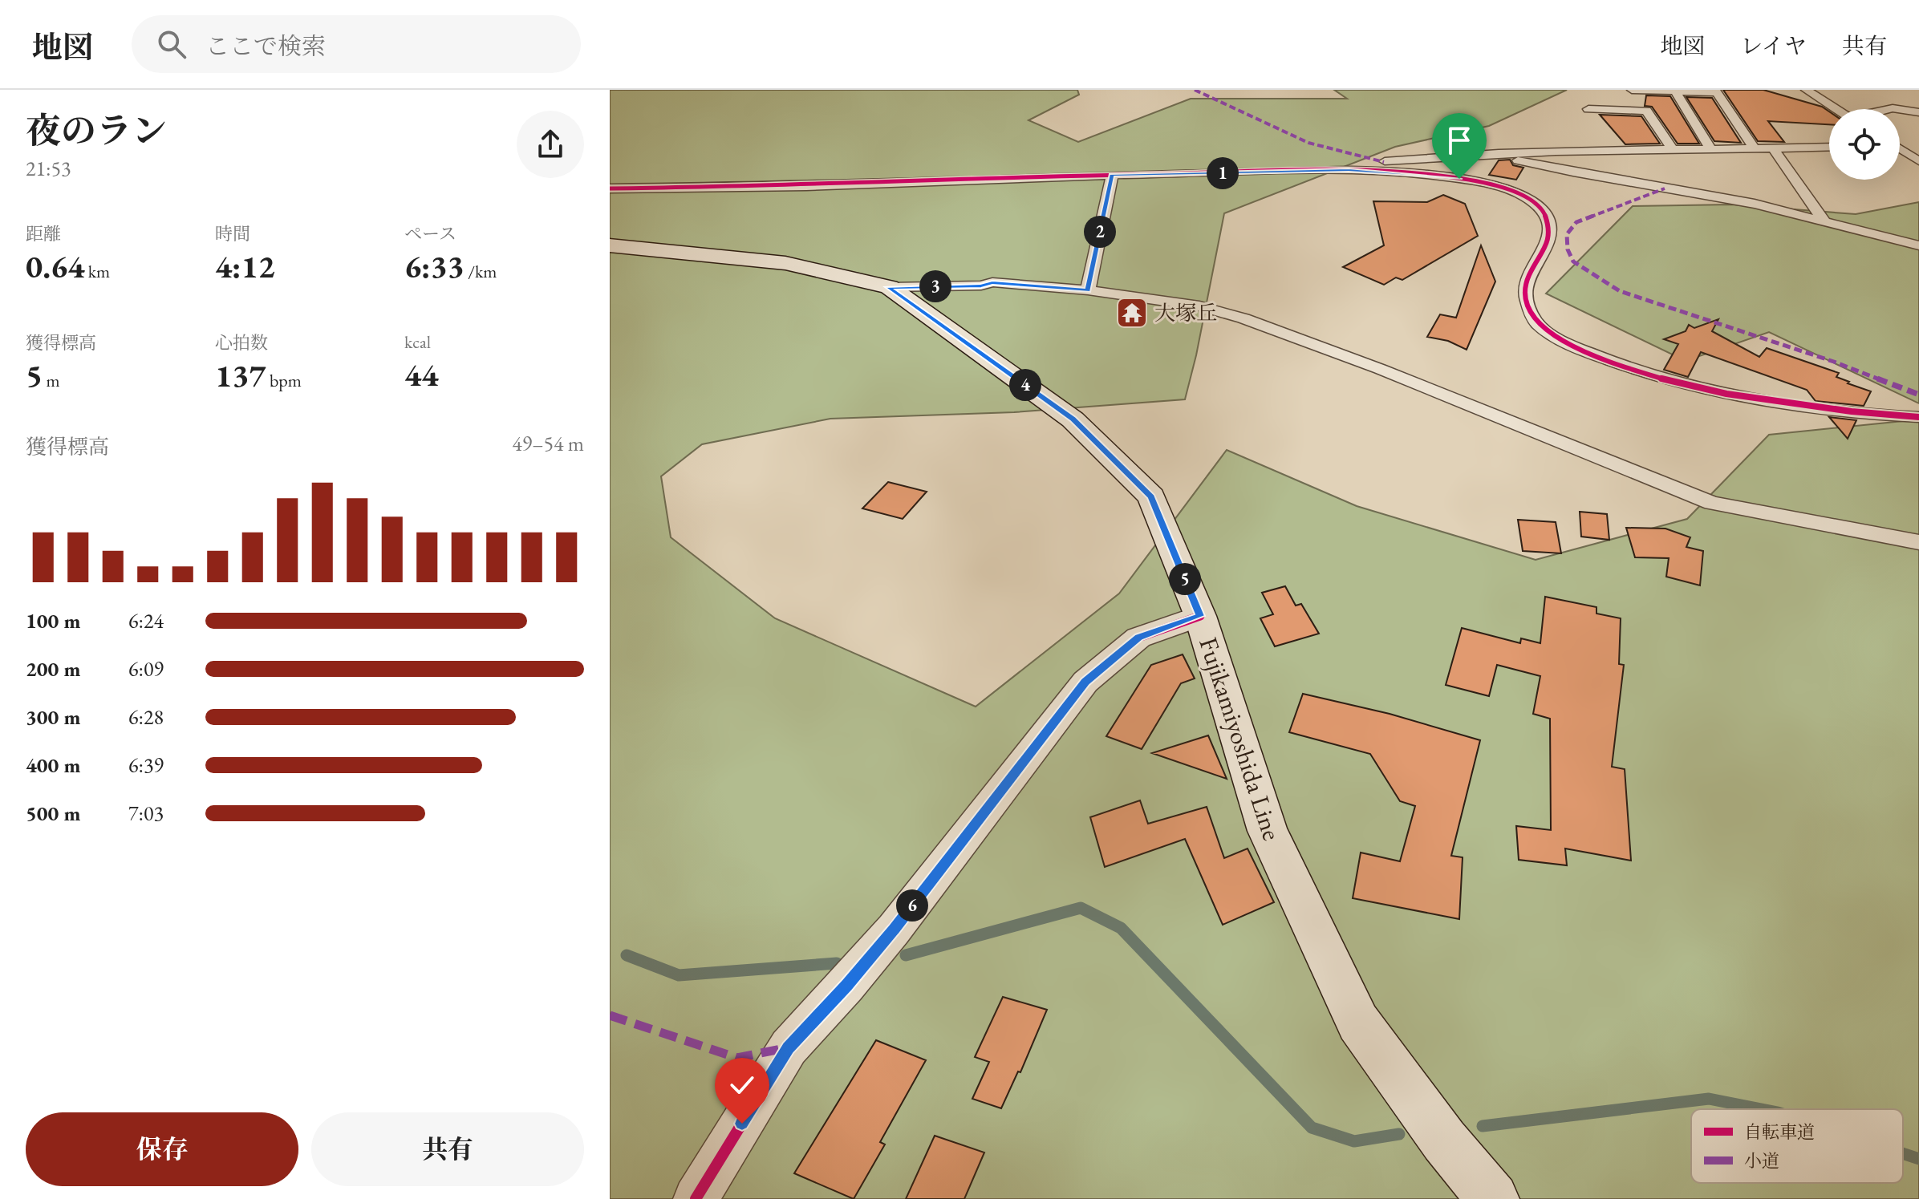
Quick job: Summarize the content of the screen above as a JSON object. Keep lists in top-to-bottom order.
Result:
{
  "streets": {
    "main road": ["Fujikamiyoshida Line"]
  },
  "places": {
    "temple": ["大塚丘"]
  },
  "legend": ["自転車道", "小道"],
  "page": {
    "header": "地図",
    "search": "ここで検索",
    "nav": ["地図", "レイヤ", "共有"],
    "heading": ["夜のラン", "21:53"],
    "pins": [
      "1",
      "2",
      "3",
      "4",
      "5",
      "6"
    ],
    "stats": [
      ["距離", "0.64 km"],
      ["時間", "4:12"],
      ["ペース", "6:33 /km"],
      ["獲得標高", "5 m"],
      ["心拍数", "137 bpm"],
      ["kcal", "44"]
    ],
    "chart": ["獲得標高", "49–54 m"],
    "list": [
      {
        "name": "100 m",
        "note": "6:24"
      },
      {
        "name": "200 m",
        "note": "6:09"
      },
      {
        "name": "300 m",
        "note": "6:28"
      },
      {
        "name": "400 m",
        "note": "6:39"
      },
      {
        "name": "500 m",
        "note": "7:03"
      }
    ],
    "buttons": ["保存", "共有"]
  }
}
